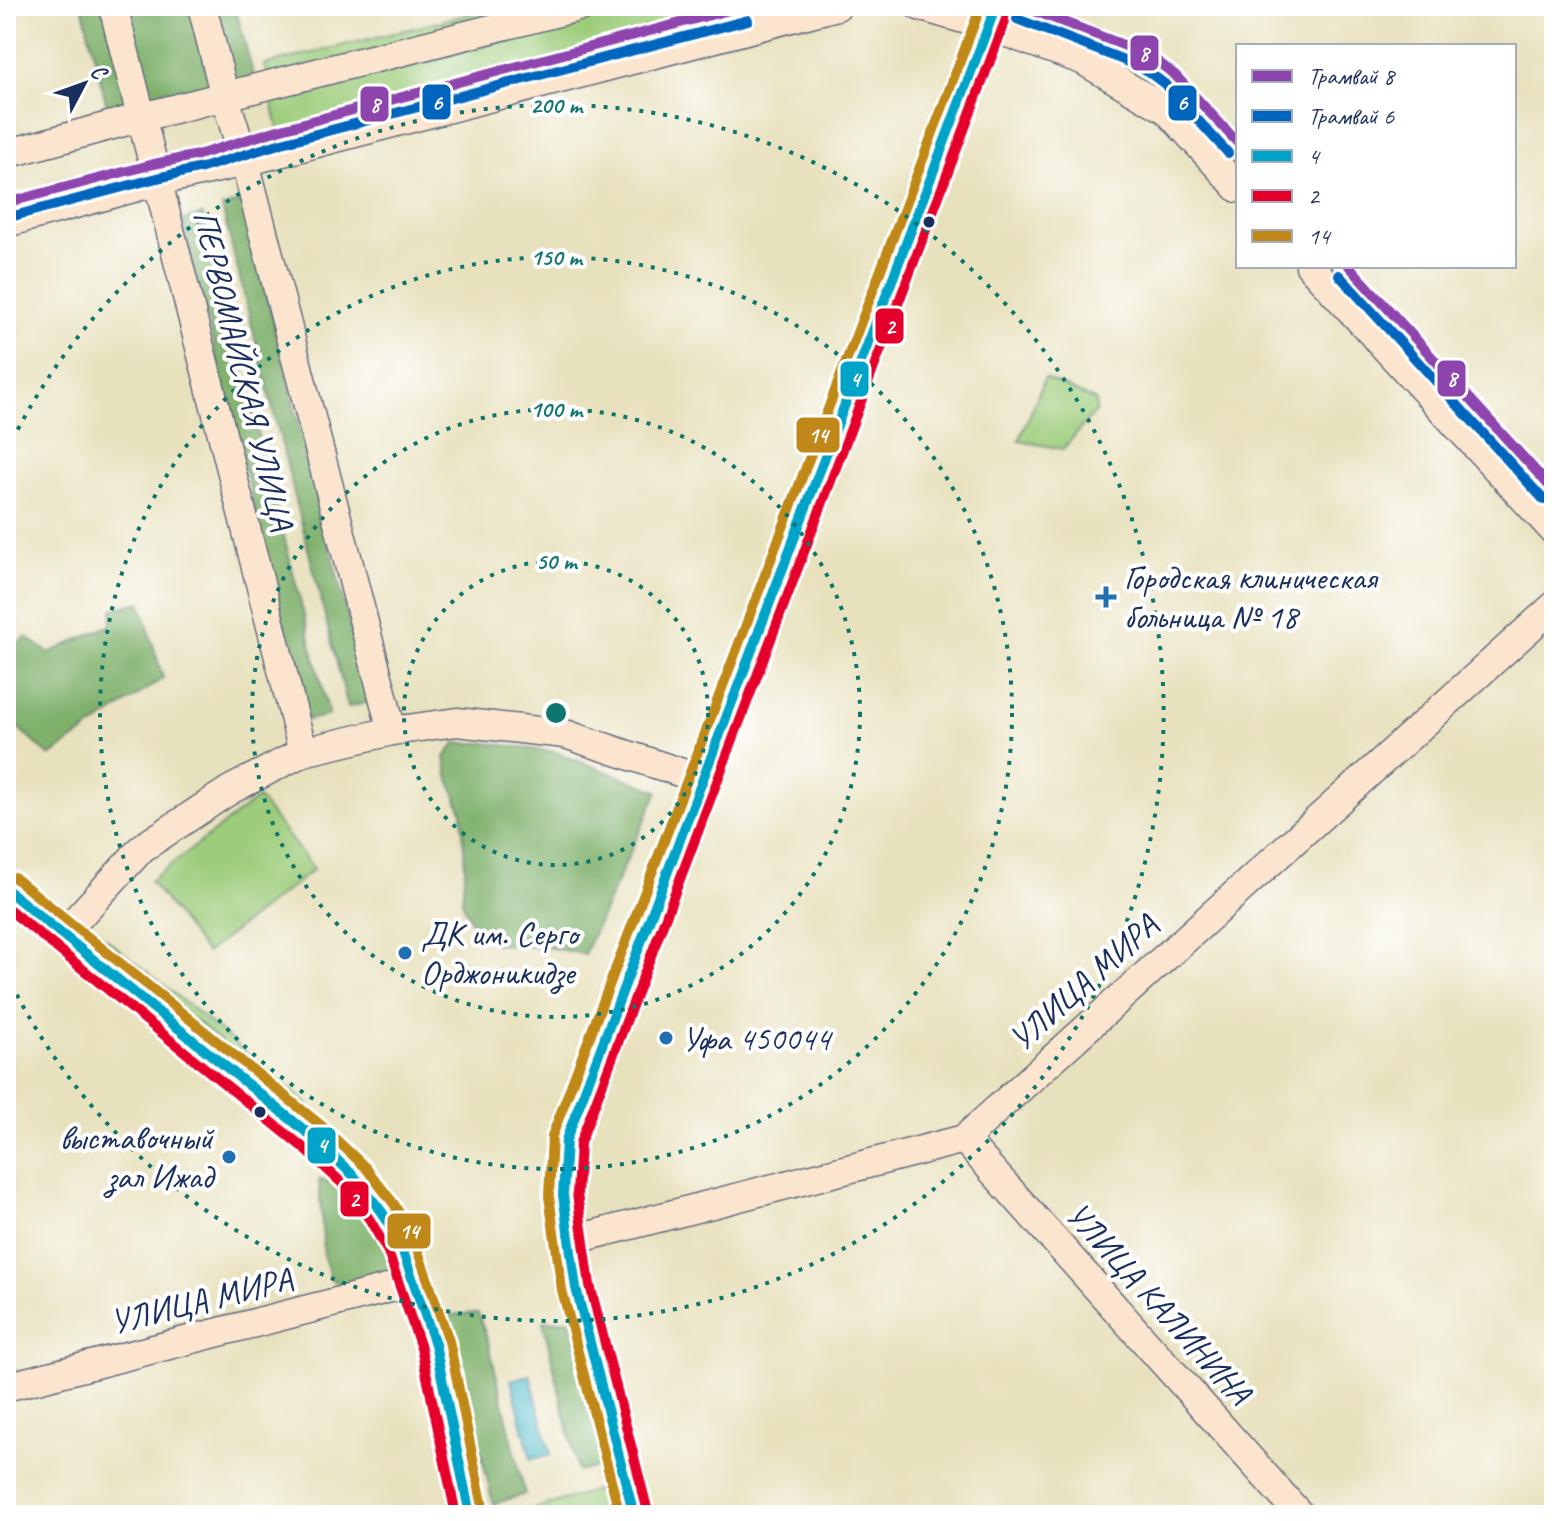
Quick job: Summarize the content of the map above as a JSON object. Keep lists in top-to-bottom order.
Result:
{
  "streets": {
    "street": ["ПЕРВОМАЙСКАЯ УЛИЦА", "УЛИЦА МИРА", "УЛИЦА КАЛИНИНА"]
  },
  "crossings": [
    ["УЛИЦА МИРА", "УЛИЦА КАЛИНИНА"]
  ],
  "places": {
    "health": ["Городская клиническая больница № 18"],
    "other": ["ДК им. Серго Орджоникидзе", "Уфа 450044", "выставочный зал Ижад"]
  },
  "lines": [
    "tram line 8",
    "transit line 4",
    "transit line 14",
    "transit line 2",
    "tram line 6"
  ],
  "legend": [
    "Трамвай 8",
    "Трамвай 6",
    "4",
    "2",
    "14"
  ],
  "north": "top right",
  "rings": [
    "200 m",
    "150 m",
    "100 m",
    "50 m"
  ]
}
